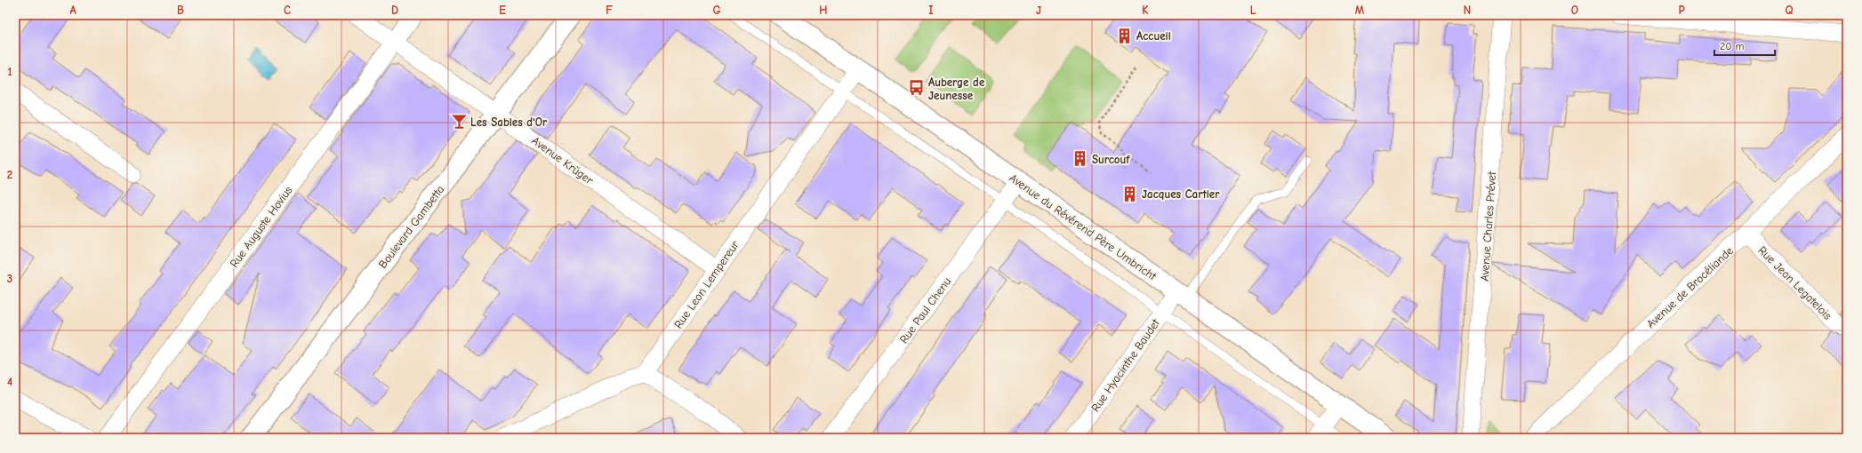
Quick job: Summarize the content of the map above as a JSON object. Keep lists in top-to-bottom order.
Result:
{
  "streets": {
    "main road": ["Boulevard Gambetta", "Avenue du Révérend Père Umbricht"],
    "street": [
      "Avenue Krüger",
      "Rue Auguste Hovius",
      "Avenue Charles Prévet",
      "Rue Jean Legatelois",
      "Rue Leon Lempereur",
      "Avenue de Brocéliande",
      "Rue Paul Chenu",
      "Rue Hyacinthe Baudet"
    ]
  },
  "crossings": [
    ["Avenue Krüger", "Rue Auguste Hovius"],
    ["Avenue Krüger", "Boulevard Gambetta"],
    ["Avenue Krüger", "Rue Leon Lempereur"],
    ["Avenue du Révérend Père Umbricht", "Rue Leon Lempereur"],
    ["Avenue du Révérend Père Umbricht", "Rue Paul Chenu"],
    ["Avenue du Révérend Père Umbricht", "Rue Hyacinthe Baudet"],
    ["Rue Jean Legatelois", "Avenue de Brocéliande"]
  ],
  "places": {
    "building": ["Accueil", "Surcouf", "Jacques Cartier"],
    "bus stop": ["Auberge de Jeunesse"],
    "bar": ["Les Sables d'Or"]
  },
  "scale_bar": "20 m",
  "grid": {
    "columns": [
      "A",
      "B",
      "C",
      "D",
      "E",
      "F",
      "G",
      "H",
      "I",
      "J",
      "K",
      "L",
      "M",
      "N",
      "O",
      "P",
      "Q"
    ],
    "rows": [
      "1",
      "2",
      "3",
      "4"
    ]
  }
}
